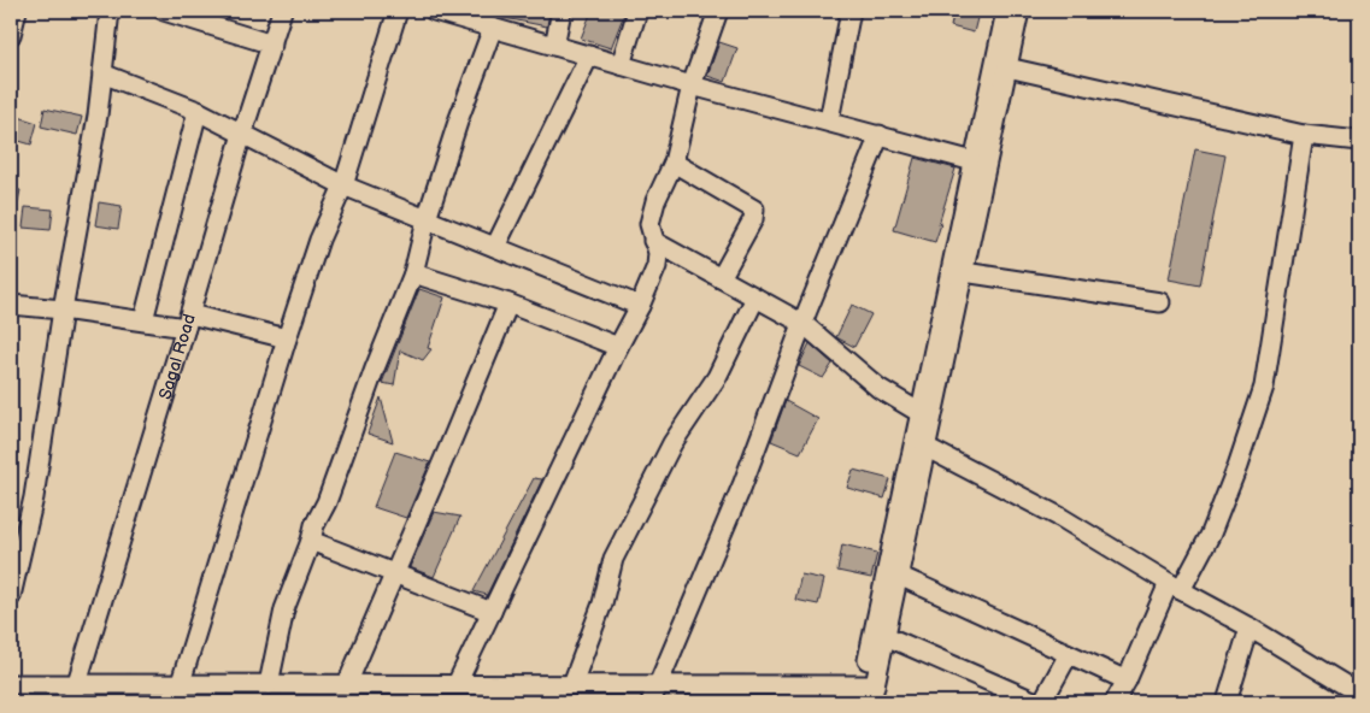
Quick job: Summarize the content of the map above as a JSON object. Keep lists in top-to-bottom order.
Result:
{
  "streets": {
    "street": ["Sagal Road"]
  }
}
